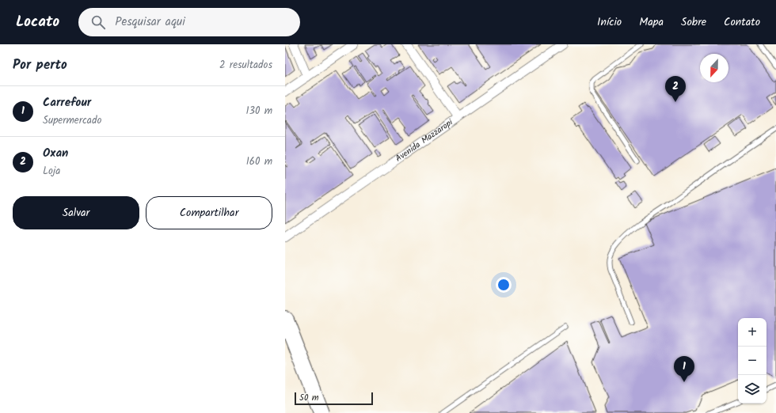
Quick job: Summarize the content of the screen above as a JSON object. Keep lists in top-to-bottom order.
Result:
{
  "streets": {
    "street": ["Avenida Mazzaropi"]
  },
  "scale_bar": "50 m",
  "north": "bottom",
  "page": {
    "header": "Locato",
    "search": "Pesquisar aqui",
    "nav": [
      "Início",
      "Mapa",
      "Sobre",
      "Contato"
    ],
    "heading": ["Por perto", "2 resultados"],
    "pins": ["2", "1"],
    "list": [
      {
        "mark": "1",
        "name": "Carrefour",
        "note": "Supermercado",
        "value": "130 m"
      },
      {
        "mark": "2",
        "name": "Oxan",
        "note": "Loja",
        "value": "160 m"
      }
    ],
    "buttons": ["Salvar", "Compartilhar"],
    "map_buttons": ["+", "−"],
    "scale": "50 m"
  }
}
